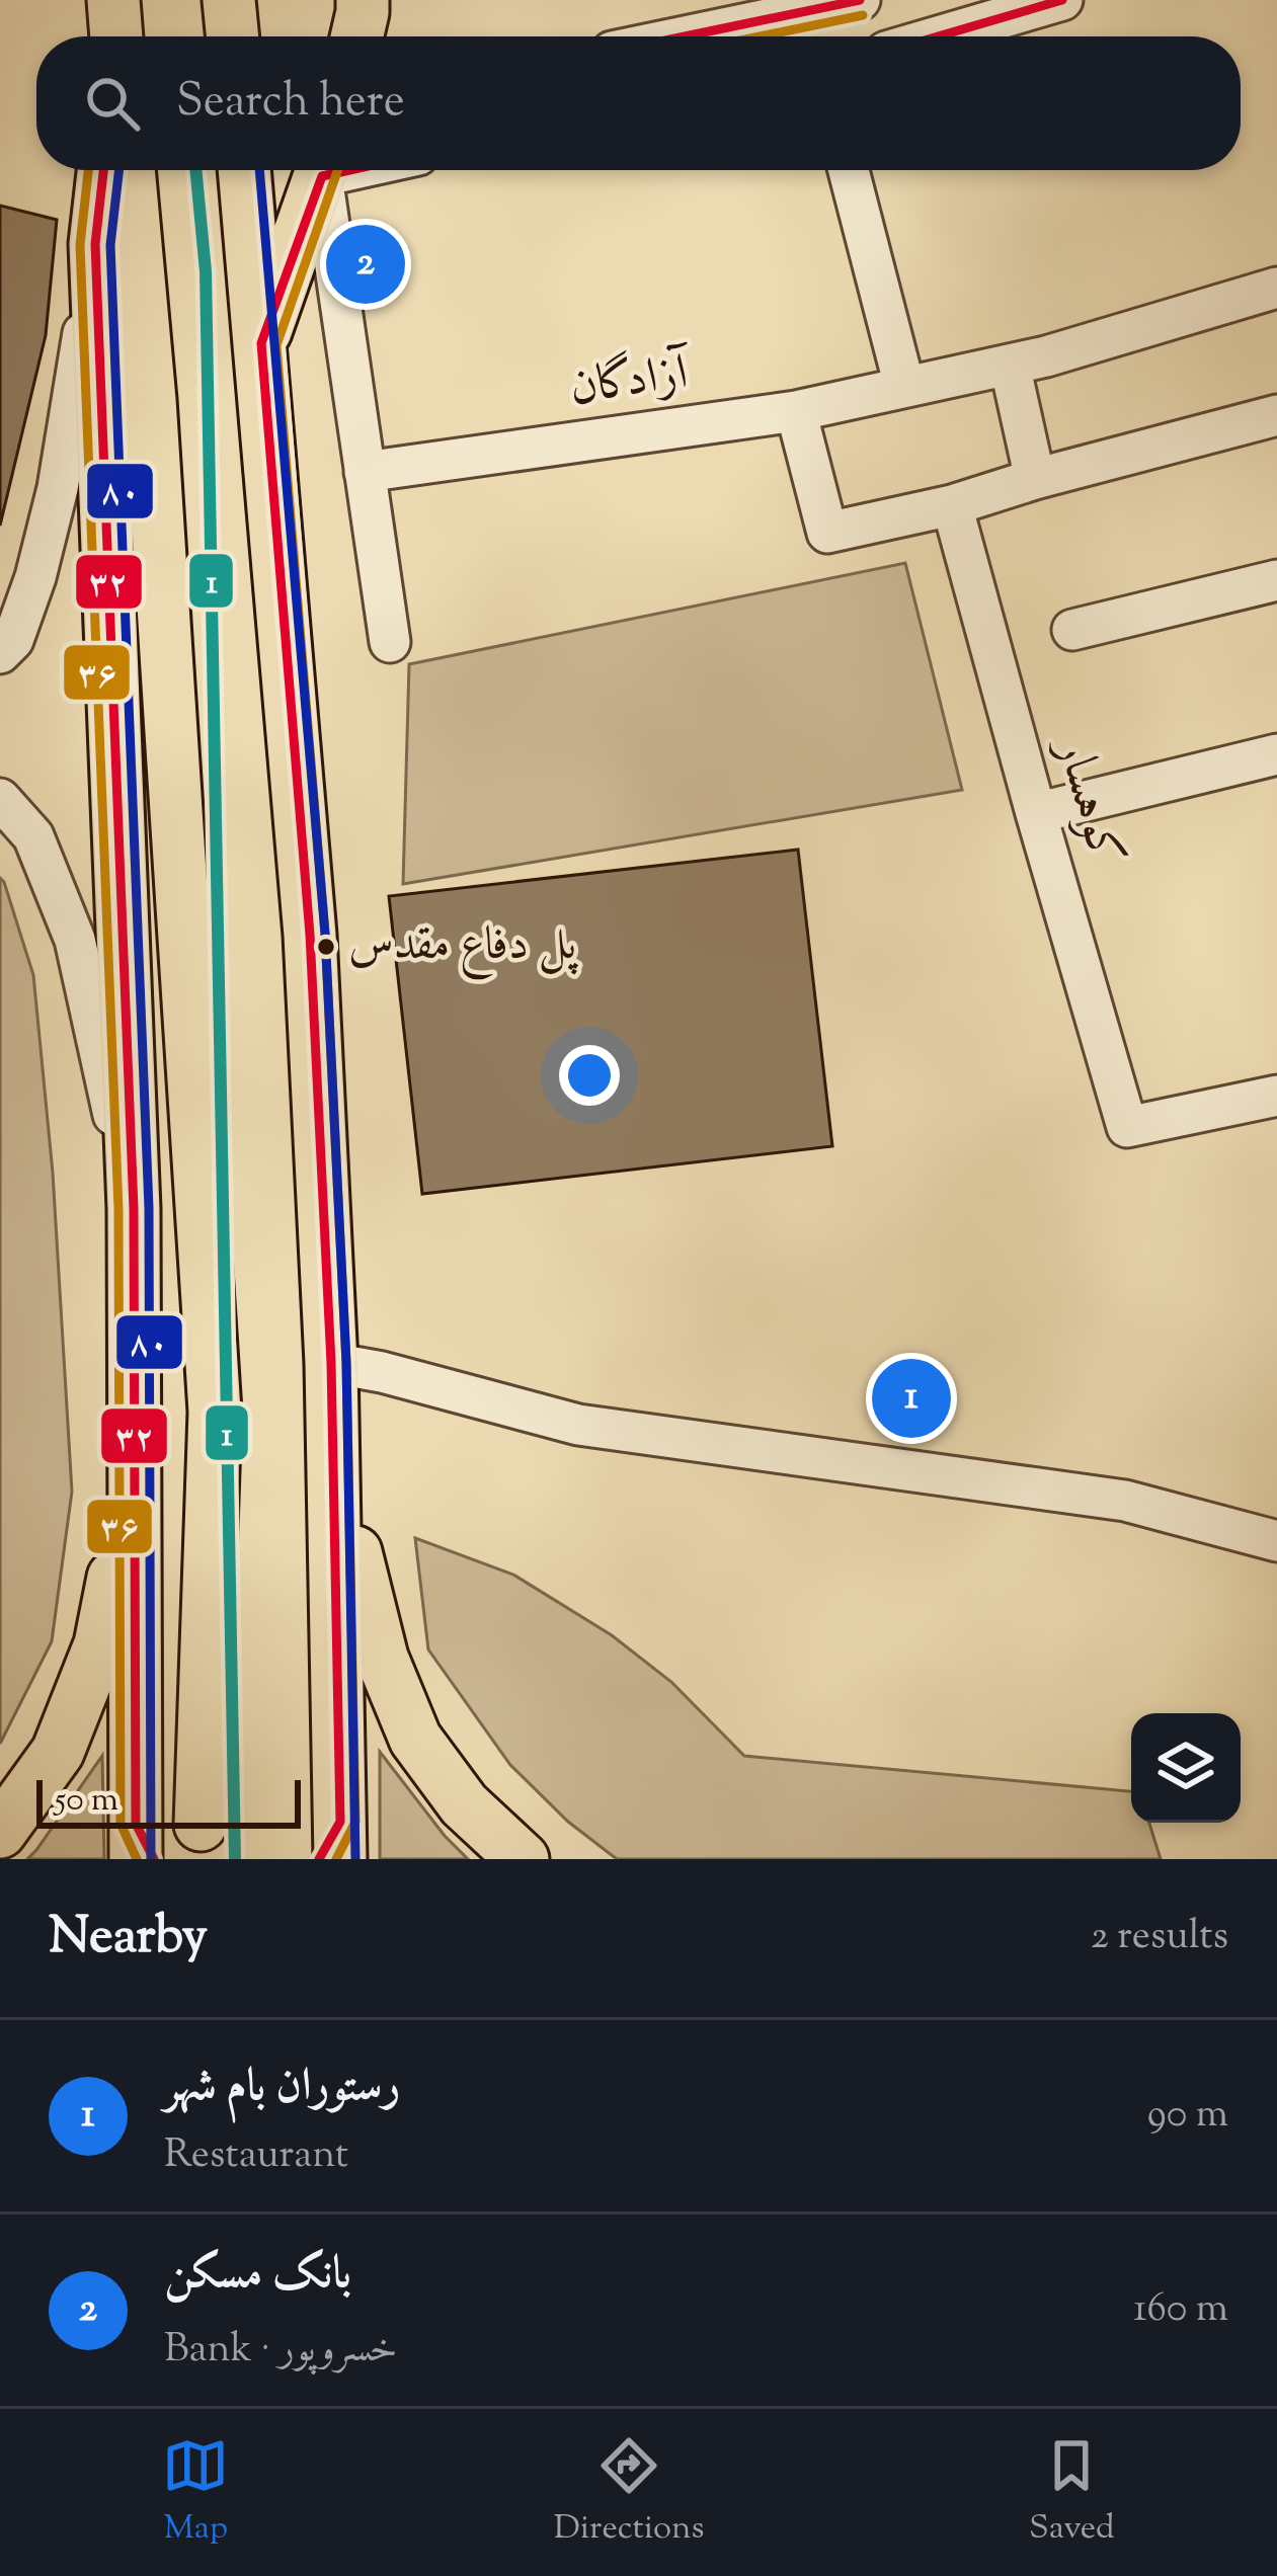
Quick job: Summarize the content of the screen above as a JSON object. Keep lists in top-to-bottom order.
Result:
{
  "streets": {
    "street": ["آزادگان", "کوهسار"]
  },
  "places": ["پل دفاع مقدس"],
  "lines": [
    "transit line ۳۲",
    "transit line ۳۶",
    "transit line 1",
    "transit line ۸۰"
  ],
  "scale_bar": "50 m",
  "page": {
    "search": "Search here",
    "pins": ["2", "1"],
    "scale": "50 m",
    "heading": ["Nearby", "2 results"],
    "list": [
      {
        "mark": "1",
        "name": "رستوران بام شهر",
        "note": "Restaurant",
        "value": "90 m"
      },
      {
        "mark": "2",
        "name": "بانک مسکن",
        "note": "Bank · خسروپور",
        "value": "160 m"
      }
    ],
    "nav": ["Map", "Directions", "Saved"]
  }
}
